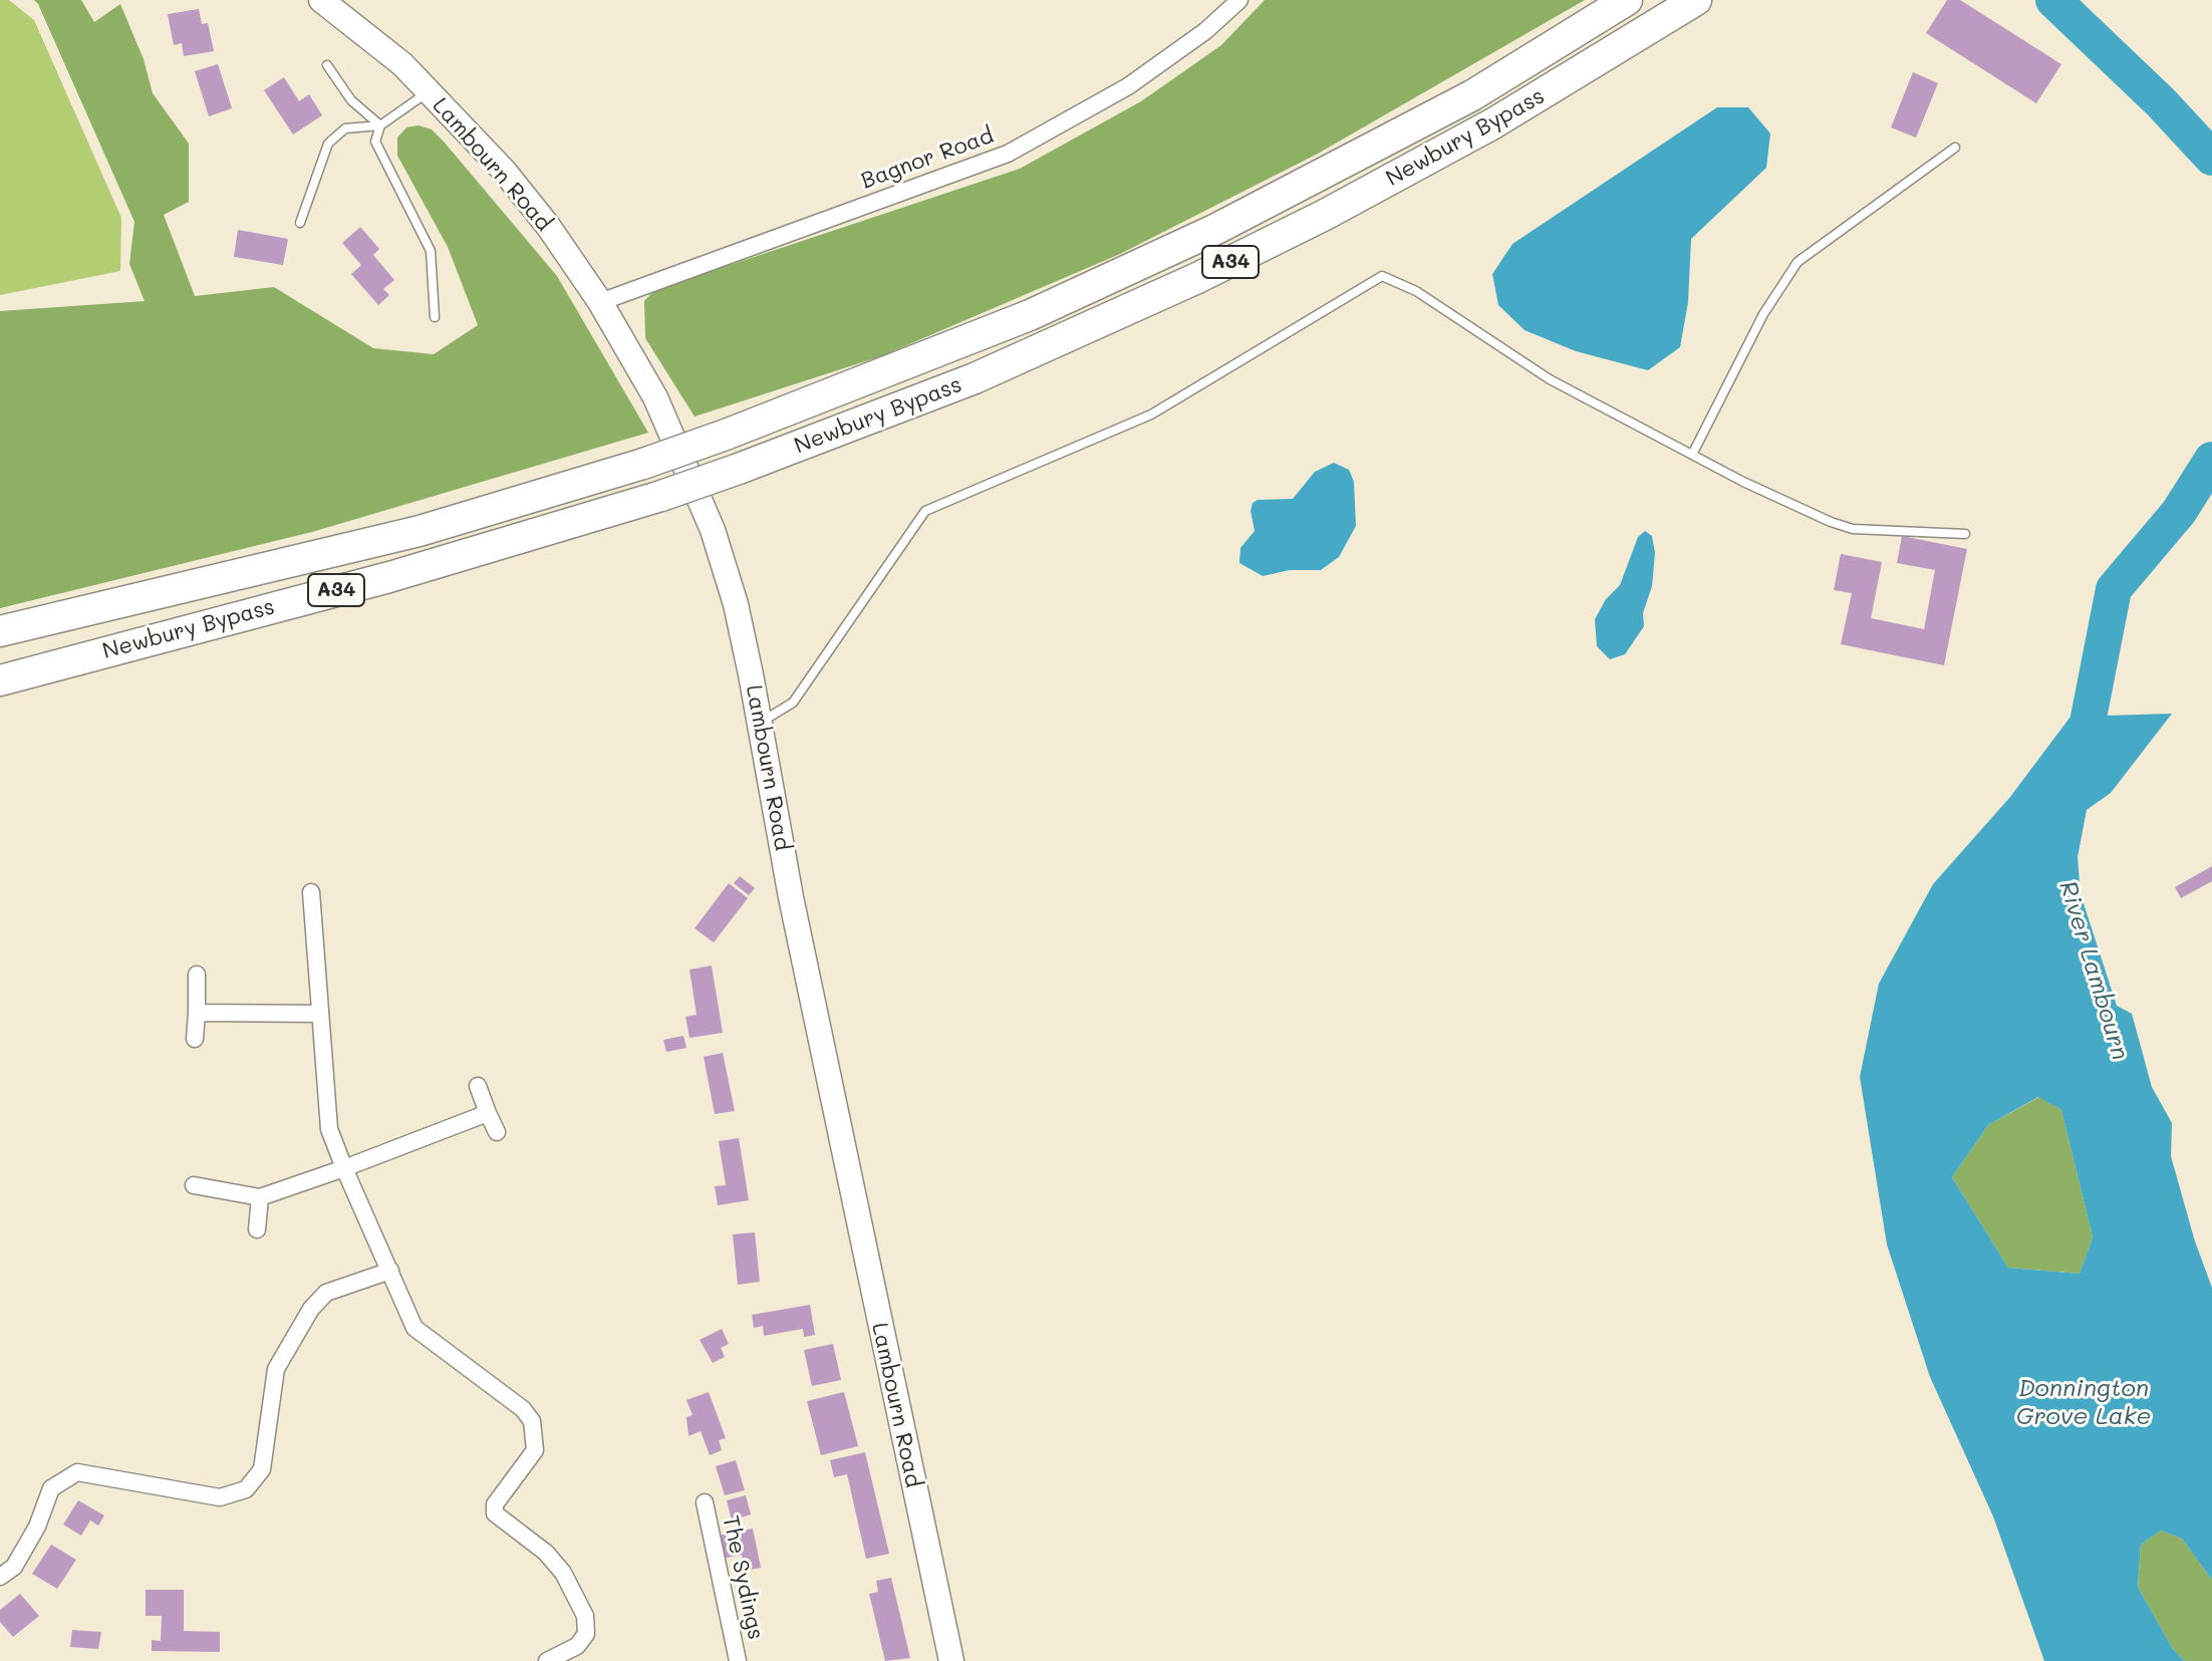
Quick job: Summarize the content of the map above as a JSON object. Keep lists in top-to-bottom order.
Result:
{
  "streets": {
    "highway": ["Newbury Bypass", "A34"],
    "street": ["Bagnor Road", "Lambourn Road", "The Sydings"]
  },
  "crossings": [
    ["Bagnor Road", "Lambourn Road"]
  ],
  "water": ["River Lambourn", "Donnington Grove Lake"]
}
